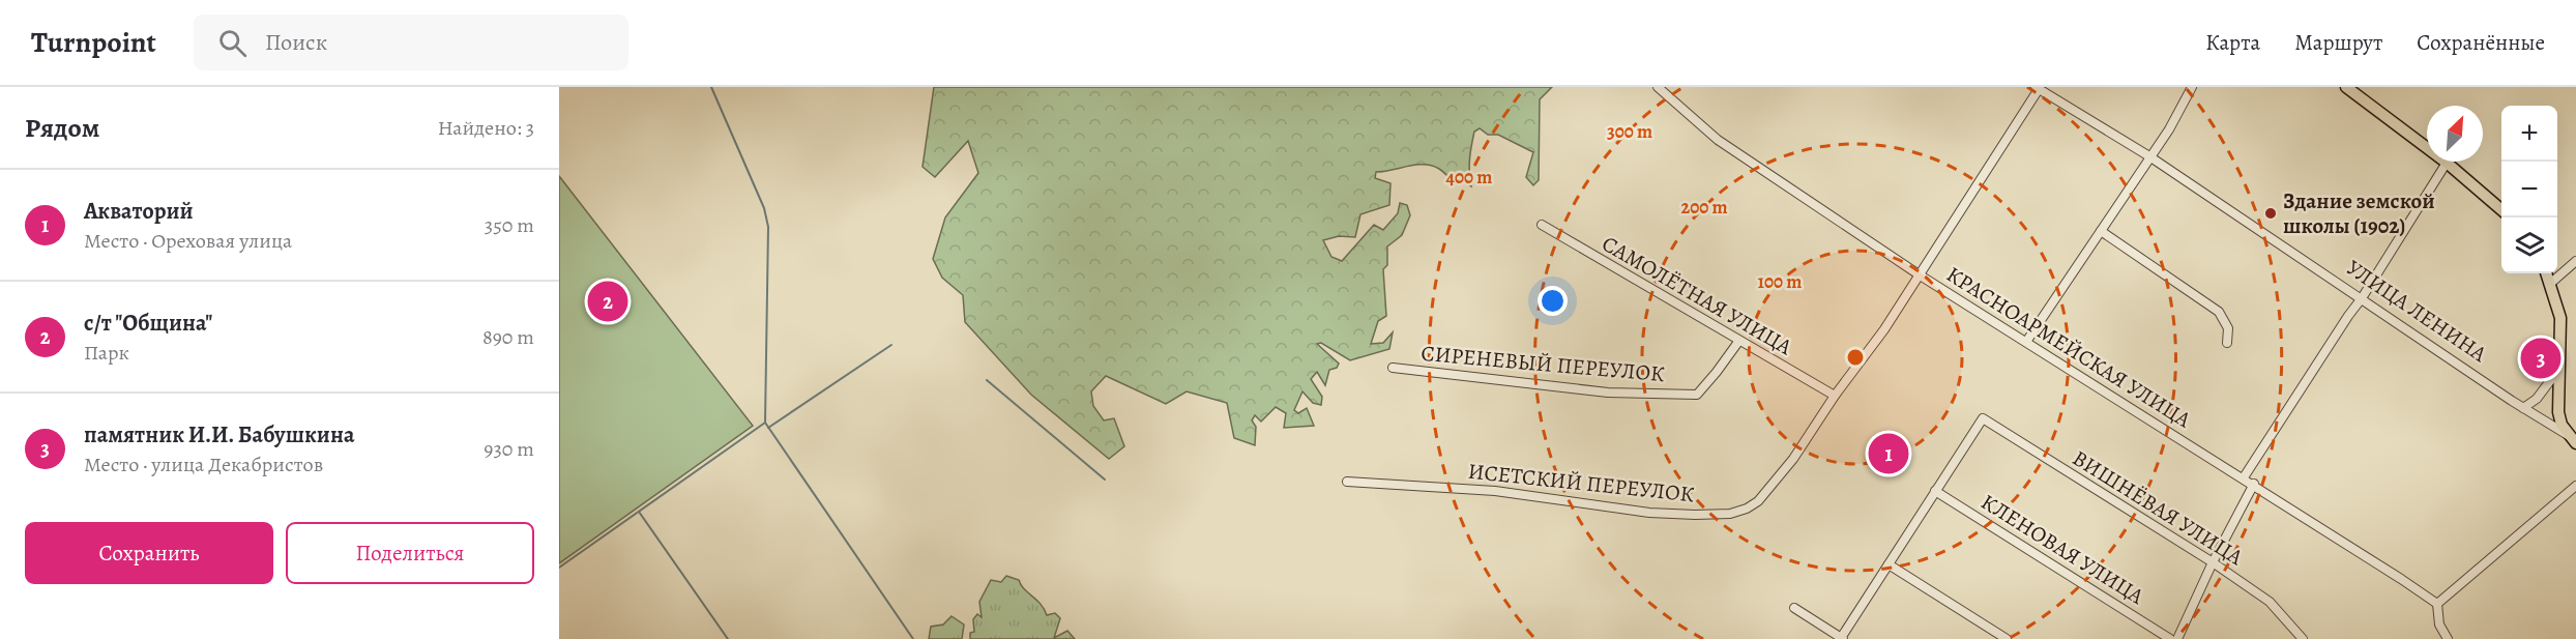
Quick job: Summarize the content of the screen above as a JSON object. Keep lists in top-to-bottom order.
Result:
{
  "streets": {
    "street": [
      "САМОЛЁТНАЯ УЛИЦА",
      "УЛИЦА ЛЕНИНА",
      "КРАСНОАРМЕЙСКАЯ УЛИЦА",
      "СИРЕНЕВЫЙ ПЕРЕУЛОК",
      "ИСЕТСКИЙ ПЕРЕУЛОК",
      "ВИШНЁВАЯ УЛИЦА",
      "КЛЕНОВАЯ УЛИЦА"
    ]
  },
  "crossings": [
    ["САМОЛЁТНАЯ УЛИЦА", "СИРЕНЕВЫЙ ПЕРЕУЛОК"],
    ["САМОЛЁТНАЯ УЛИЦА", "ИСЕТСКИЙ ПЕРЕУЛОК"],
    ["УЛИЦА ЛЕНИНА", "ИСЕТСКИЙ ПЕРЕУЛОК"],
    ["КРАСНОАРМЕЙСКАЯ УЛИЦА", "ИСЕТСКИЙ ПЕРЕУЛОК"],
    ["ВИШНЁВАЯ УЛИЦА", "КЛЕНОВАЯ УЛИЦА"]
  ],
  "places": ["Здание земской школы (1902)"],
  "north": "top right",
  "page": {
    "header": "Turnpoint",
    "search": "Поиск",
    "nav": ["Карта", "Маршрут", "Сохранённые"],
    "heading": ["Рядом", "Найдено: 3"],
    "map_buttons": ["+", "−"],
    "list": [
      {
        "mark": "1",
        "name": "Акваторий",
        "note": "Место · Ореховая улица",
        "value": "350 m"
      },
      {
        "mark": "2",
        "name": "с/т \"Община\"",
        "note": "Парк",
        "value": "890 m"
      },
      {
        "mark": "3",
        "name": "памятник И.И. Бабушкина",
        "note": "Место · улица Декабристов",
        "value": "930 m"
      }
    ],
    "pins": ["2", "3", "1"],
    "buttons": ["Сохранить", "Поделиться"]
  },
  "rings": [
    "300 m",
    "400 m",
    "200 m",
    "100 m"
  ]
}
